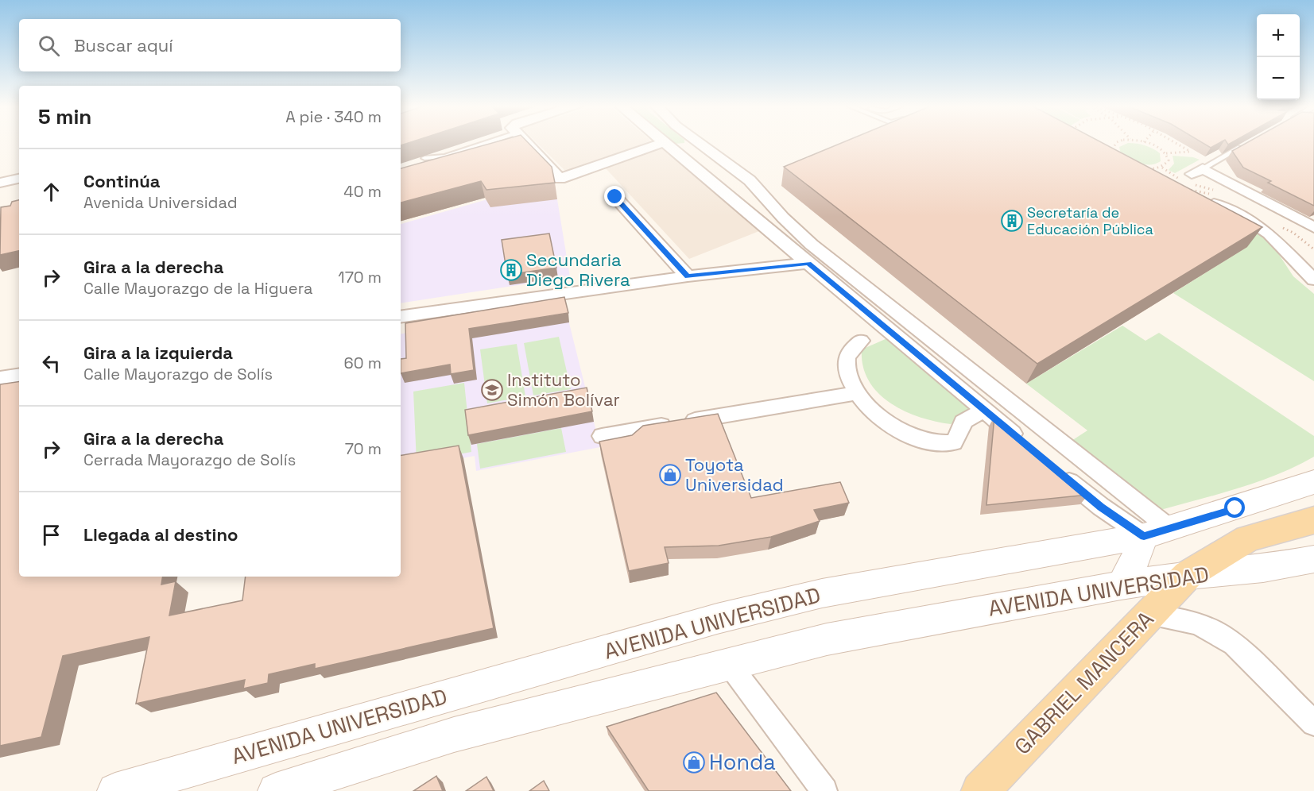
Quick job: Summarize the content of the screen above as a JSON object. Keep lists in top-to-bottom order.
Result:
{
  "streets": {
    "main road": ["AVENIDA UNIVERSIDAD", "GABRIEL MANCERA"]
  },
  "crossings": [
    ["AVENIDA UNIVERSIDAD", "GABRIEL MANCERA"]
  ],
  "places": {
    "building": ["Secretaría de Educación Pública", "Secundaria Diego Rivera"],
    "school or university": ["Instituto Simón Bolívar"],
    "shop": ["Toyota Universidad", "Honda"]
  },
  "page": {
    "map_buttons": ["+", "−"],
    "search": "Buscar aquí",
    "heading": ["5 min", "A pie · 340 m"],
    "list": [
      ["Continúa", "Avenida Universidad", "40 m"],
      ["Gira a la derecha", "Calle Mayorazgo de la Higuera", "170 m"],
      ["Gira a la izquierda", "Calle Mayorazgo de Solís", "60 m"],
      ["Gira a la derecha", "Cerrada Mayorazgo de Solís", "70 m"],
      "Llegada al destino"
    ]
  }
}
